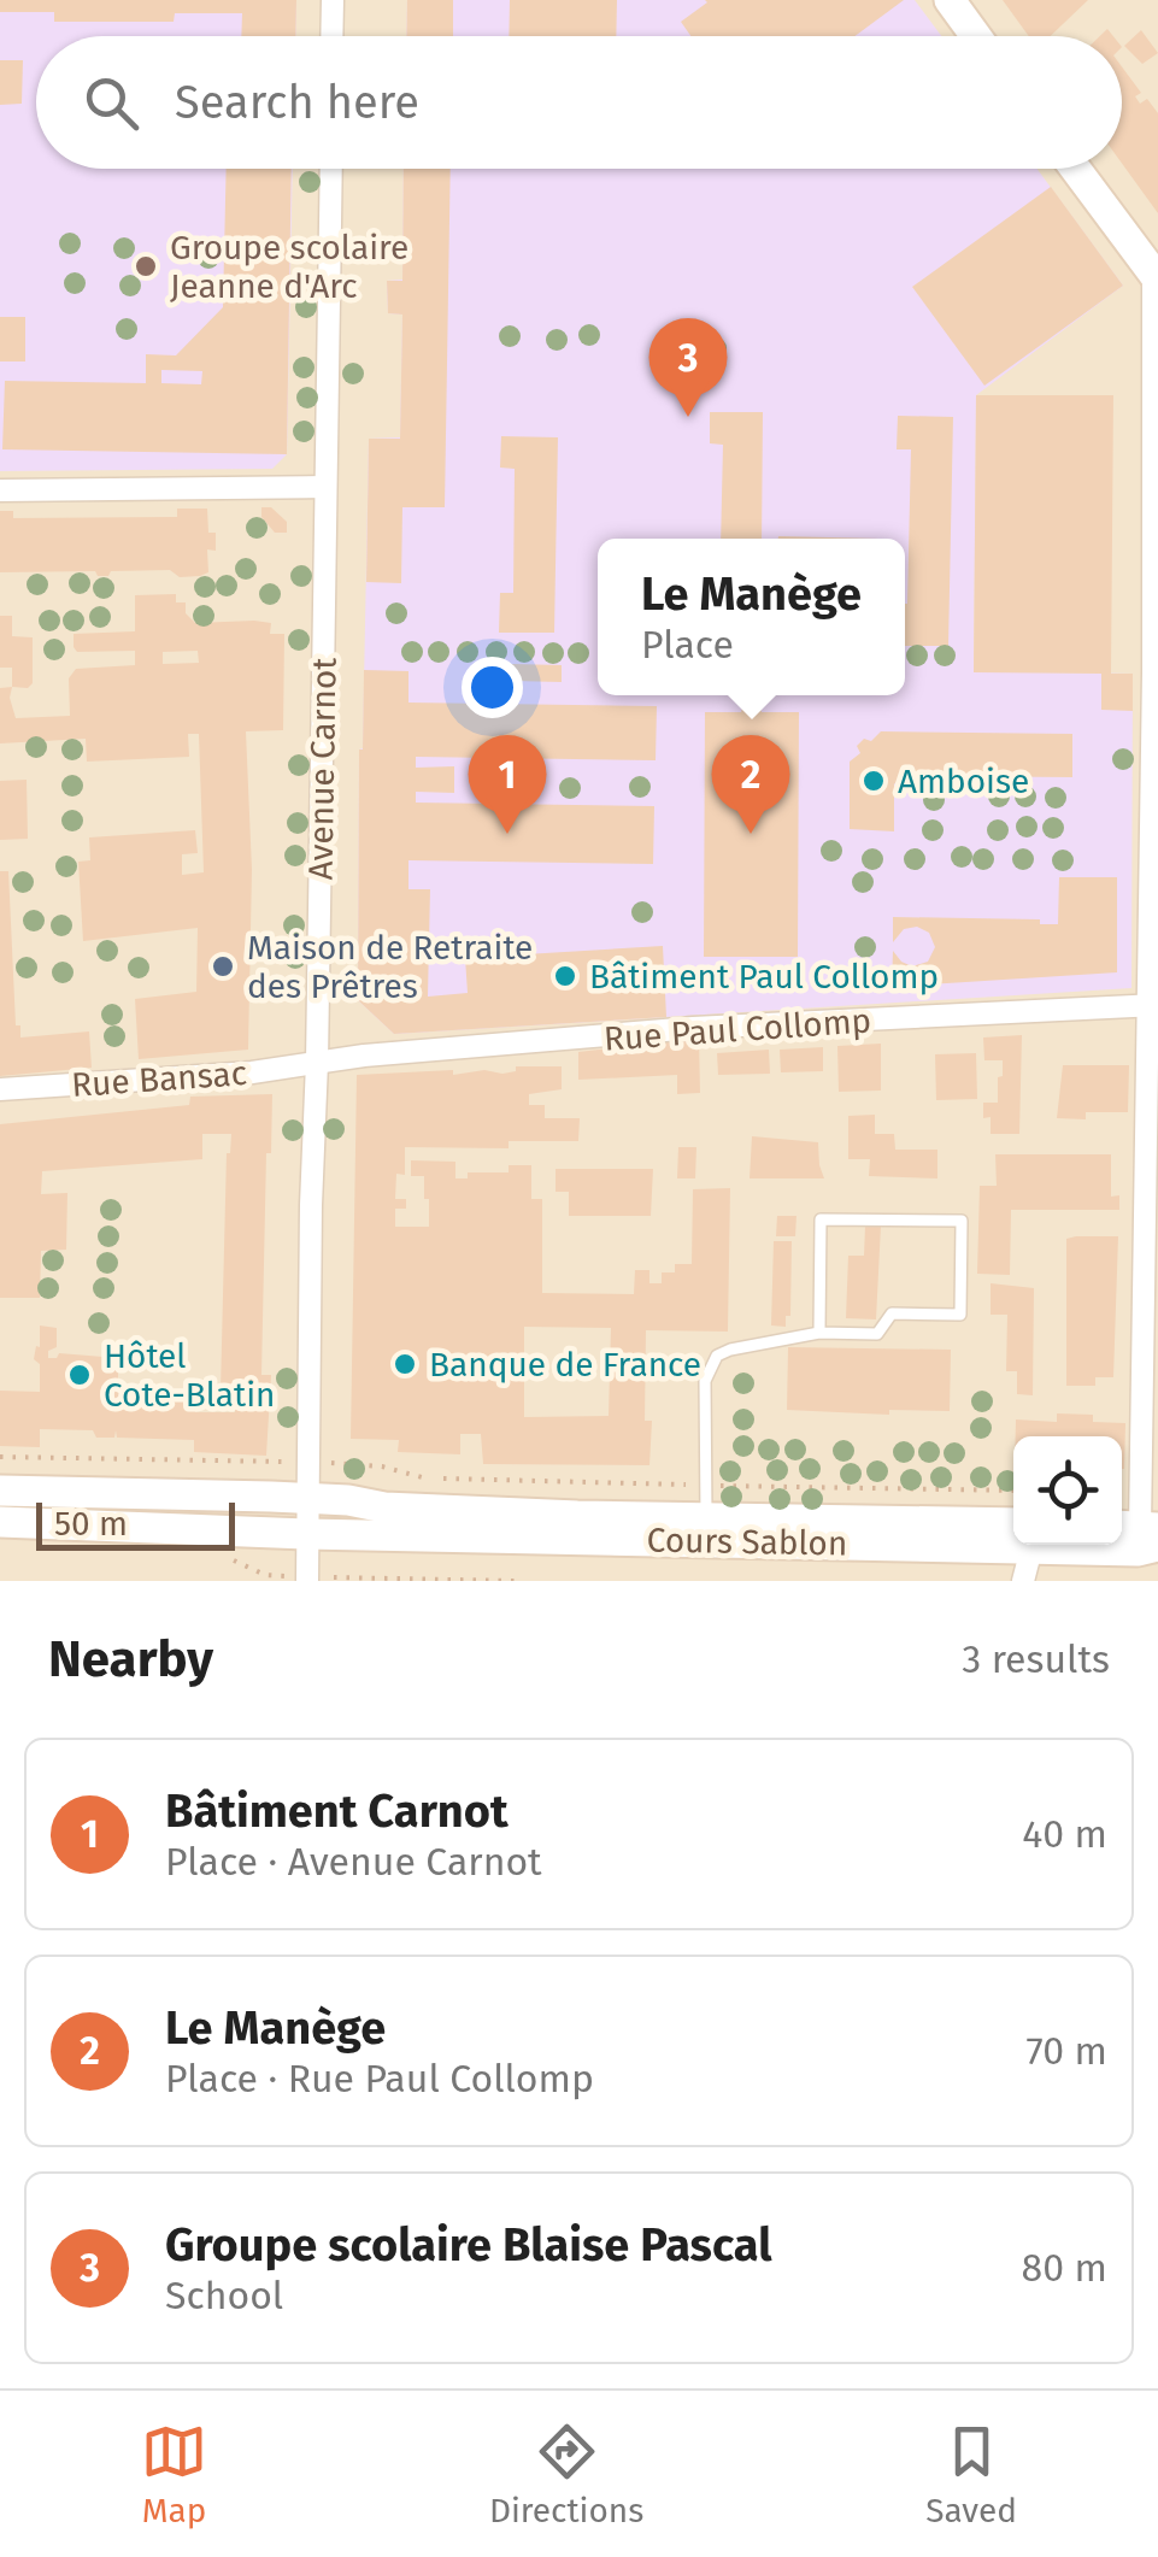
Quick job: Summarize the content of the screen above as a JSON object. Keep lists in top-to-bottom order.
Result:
{
  "streets": {
    "main road": ["Cours Sablon"],
    "street": ["Avenue Carnot", "Rue Paul Collomp", "Rue Bansac"]
  },
  "crossings": [
    ["Avenue Carnot", "Rue Paul Collomp"],
    ["Avenue Carnot", "Rue Bansac"],
    ["Avenue Carnot", "Cours Sablon"],
    ["Rue Paul Collomp", "Rue Bansac"]
  ],
  "places": [
    "Groupe scolaire Jeanne d'Arc",
    "Amboise",
    "Maison de Retraite des Prêtres",
    "Bâtiment Paul Collomp",
    "Banque de France",
    "Hôtel Cote-Blatin"
  ],
  "scale_bar": "50 m",
  "page": {
    "search": "Search here",
    "pins": ["3", "1", "2"],
    "popup": ["Le Manège", "Place"],
    "scale": "50 m",
    "heading": ["Nearby", "3 results"],
    "list": [
      {
        "mark": "1",
        "name": "Bâtiment Carnot",
        "note": "Place · Avenue Carnot",
        "value": "40 m"
      },
      {
        "mark": "2",
        "name": "Le Manège",
        "note": "Place · Rue Paul Collomp",
        "value": "70 m"
      },
      {
        "mark": "3",
        "name": "Groupe scolaire Blaise Pascal",
        "note": "School",
        "value": "80 m"
      }
    ],
    "nav": ["Map", "Directions", "Saved"]
  }
}
